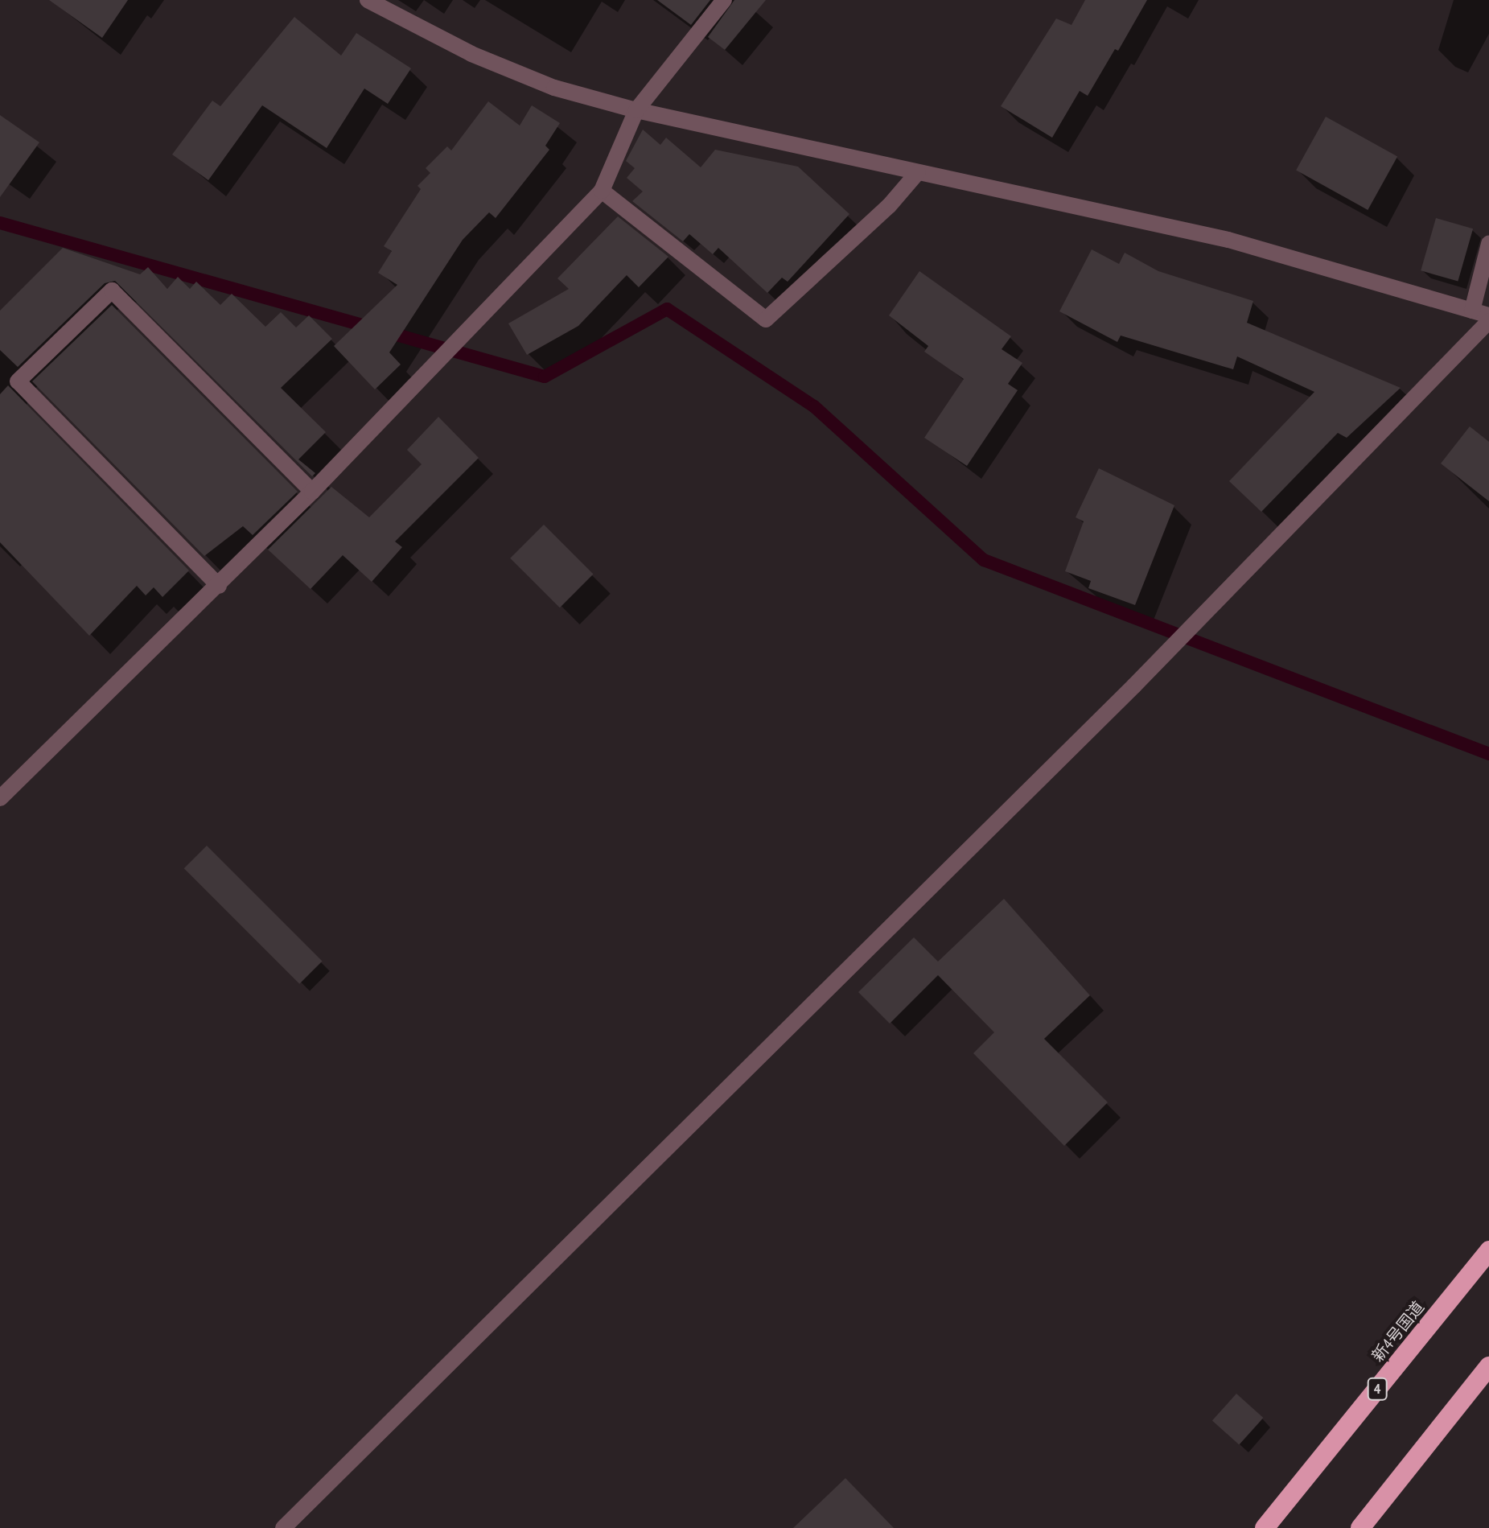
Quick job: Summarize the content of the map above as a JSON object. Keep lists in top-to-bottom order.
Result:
{
  "streets": {
    "highway": ["新4号国道", "4"]
  }
}
